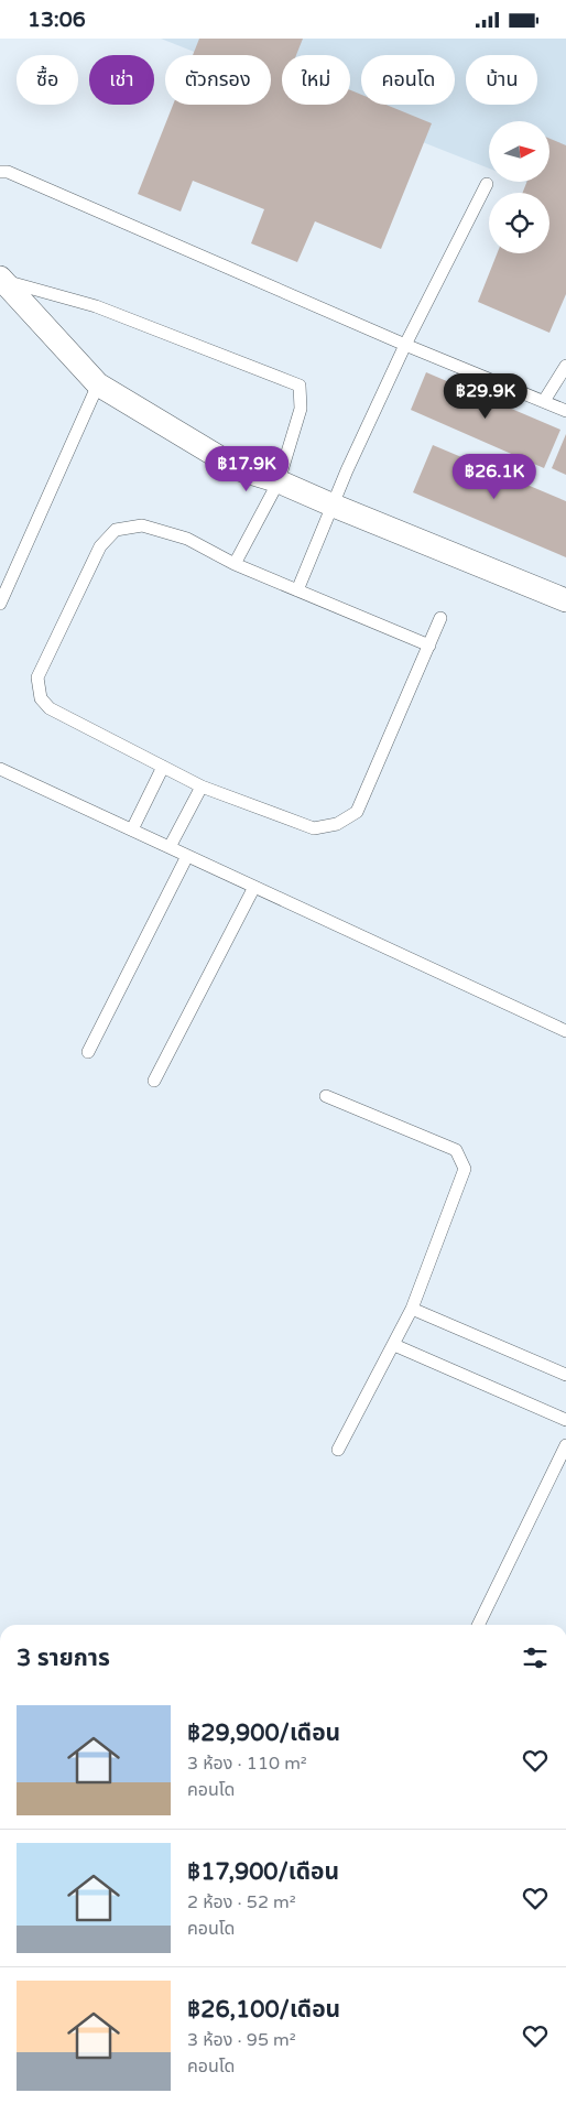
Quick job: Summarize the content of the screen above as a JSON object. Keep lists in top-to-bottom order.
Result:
{
  "north": "right",
  "page": {
    "status": "13:06",
    "chip": [
      "ซื้อ",
      "เช่า",
      "ตัวกรอง",
      "ใหม่",
      "คอนโด",
      "บ้าน"
    ],
    "price": ["฿29.9K", "฿17.9K", "฿26.1K"],
    "heading": "3 รายการ",
    "list": [
      {
        "name": "฿29,900/เดือน",
        "note": "3 ห้อง · 110 m² · คอนโด"
      },
      {
        "name": "฿17,900/เดือน",
        "note": "2 ห้อง · 52 m² · คอนโด"
      },
      {
        "name": "฿26,100/เดือน",
        "note": "3 ห้อง · 95 m² · คอนโด"
      }
    ]
  }
}
